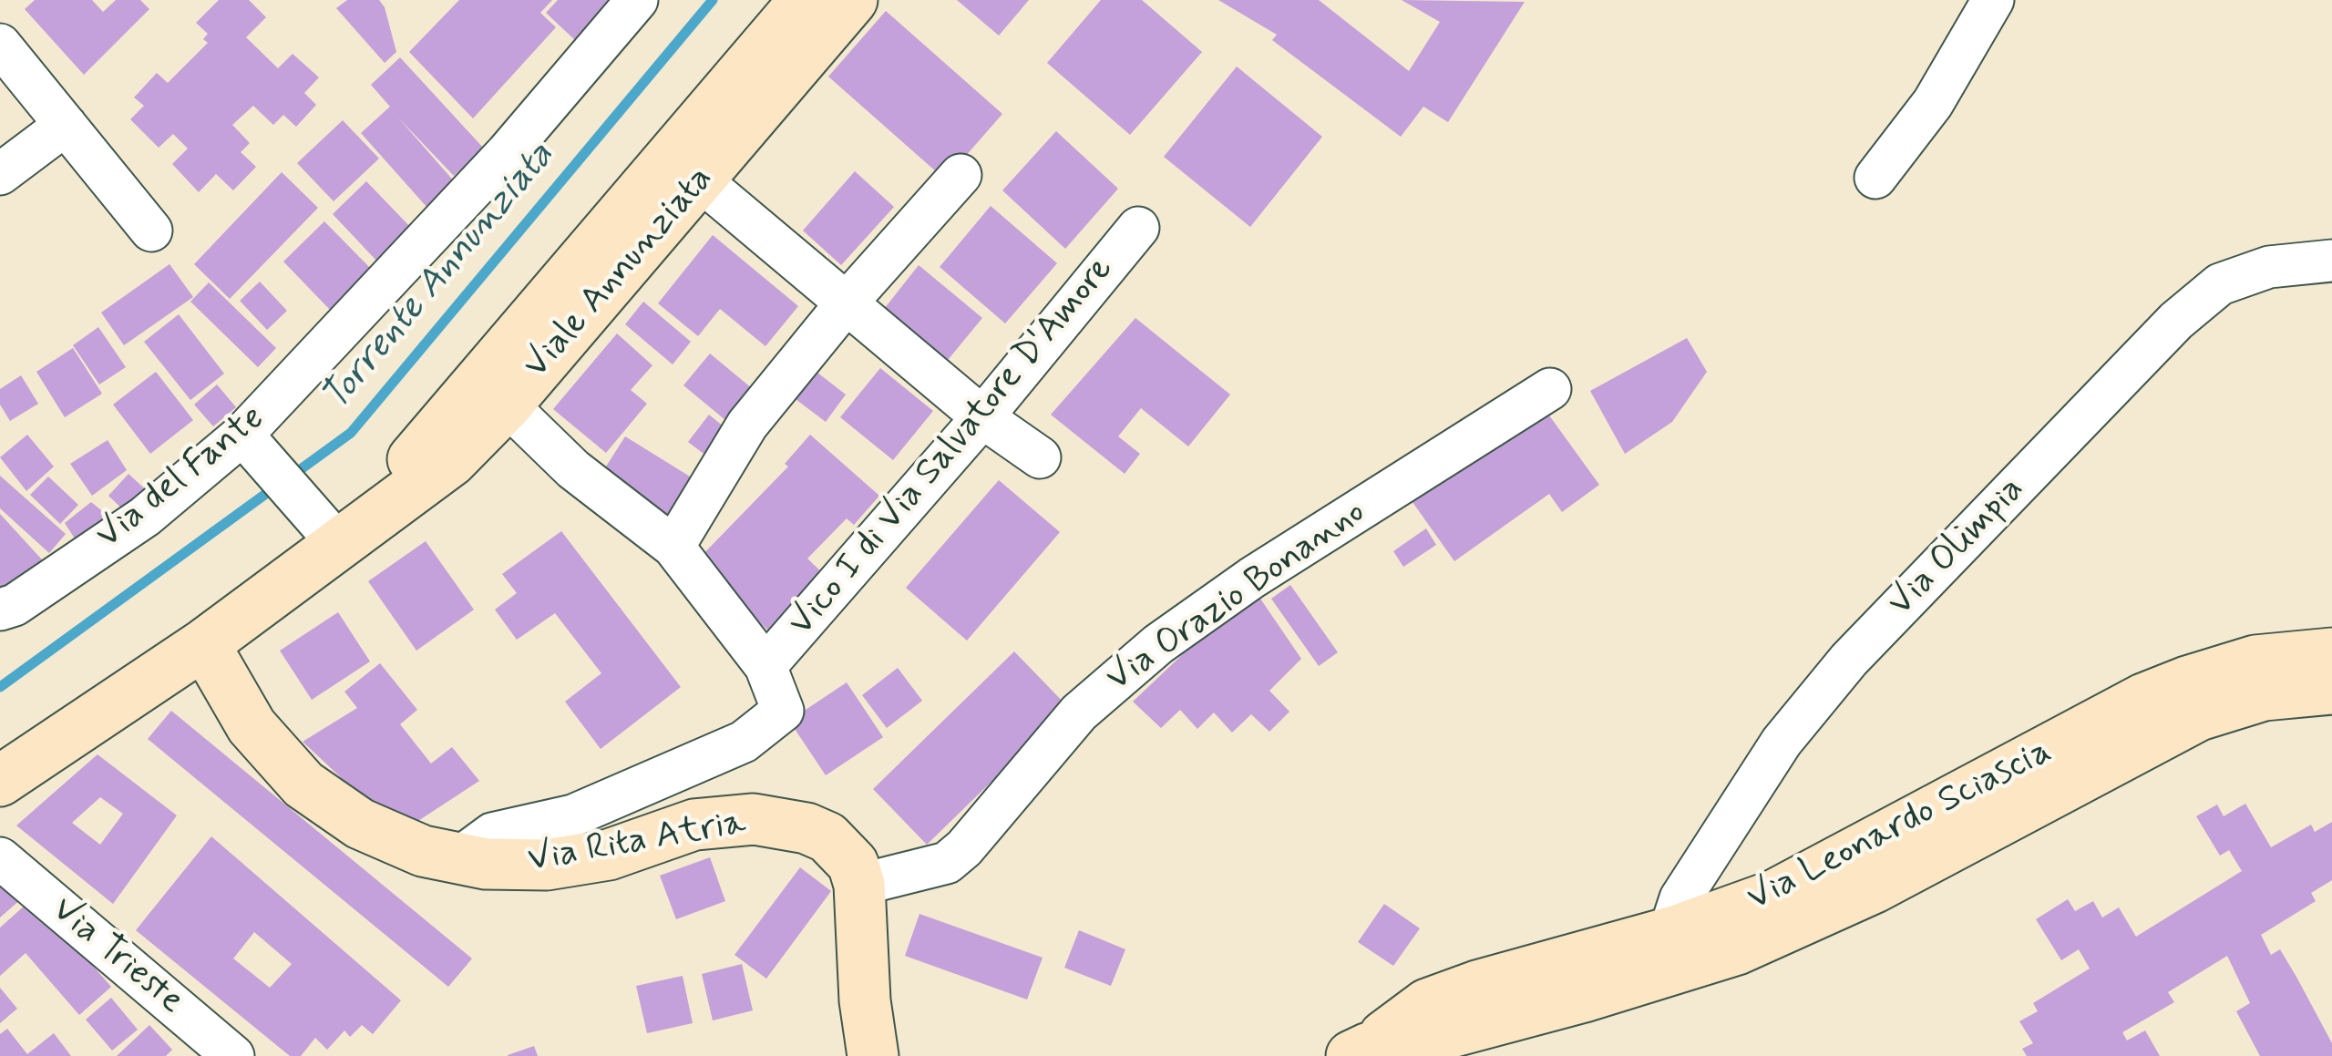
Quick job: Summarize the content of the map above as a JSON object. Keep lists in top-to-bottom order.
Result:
{
  "streets": {
    "street": [
      "Viale Annunziata",
      "Vico I di Via Salvatore D'Amore",
      "Via del Fante",
      "Via Olimpia",
      "Via Orazio Bonanno",
      "Via Leonardo Sciascia",
      "Via Rita Atria",
      "Via Trieste"
    ]
  },
  "crossings": [
    ["Viale Annunziata", "Via Rita Atria"],
    ["Via Olimpia", "Via Leonardo Sciascia"],
    ["Via Orazio Bonanno", "Via Rita Atria"]
  ],
  "water": ["Torrente Annunziata"]
}
